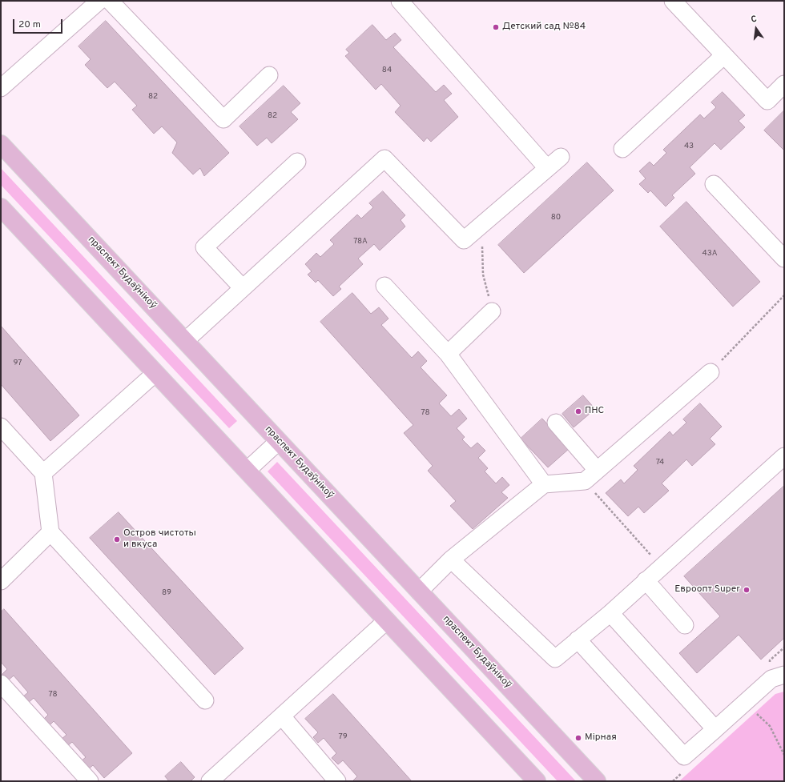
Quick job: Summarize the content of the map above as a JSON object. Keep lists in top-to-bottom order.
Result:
{
  "streets": {
    "main road": ["праспект Будаўнікоў"]
  },
  "places": [
    "Детский сад №84",
    "ПНС",
    "Остров чистоты и вкуса",
    "Евроопт Super",
    "Мірная"
  ],
  "house_numbers": [
    "84",
    "82",
    "82",
    "43",
    "80",
    "78А",
    "43А",
    "97",
    "78",
    "74",
    "89",
    "78",
    "79"
  ],
  "scale_bar": "20 m",
  "north": "top"
}
